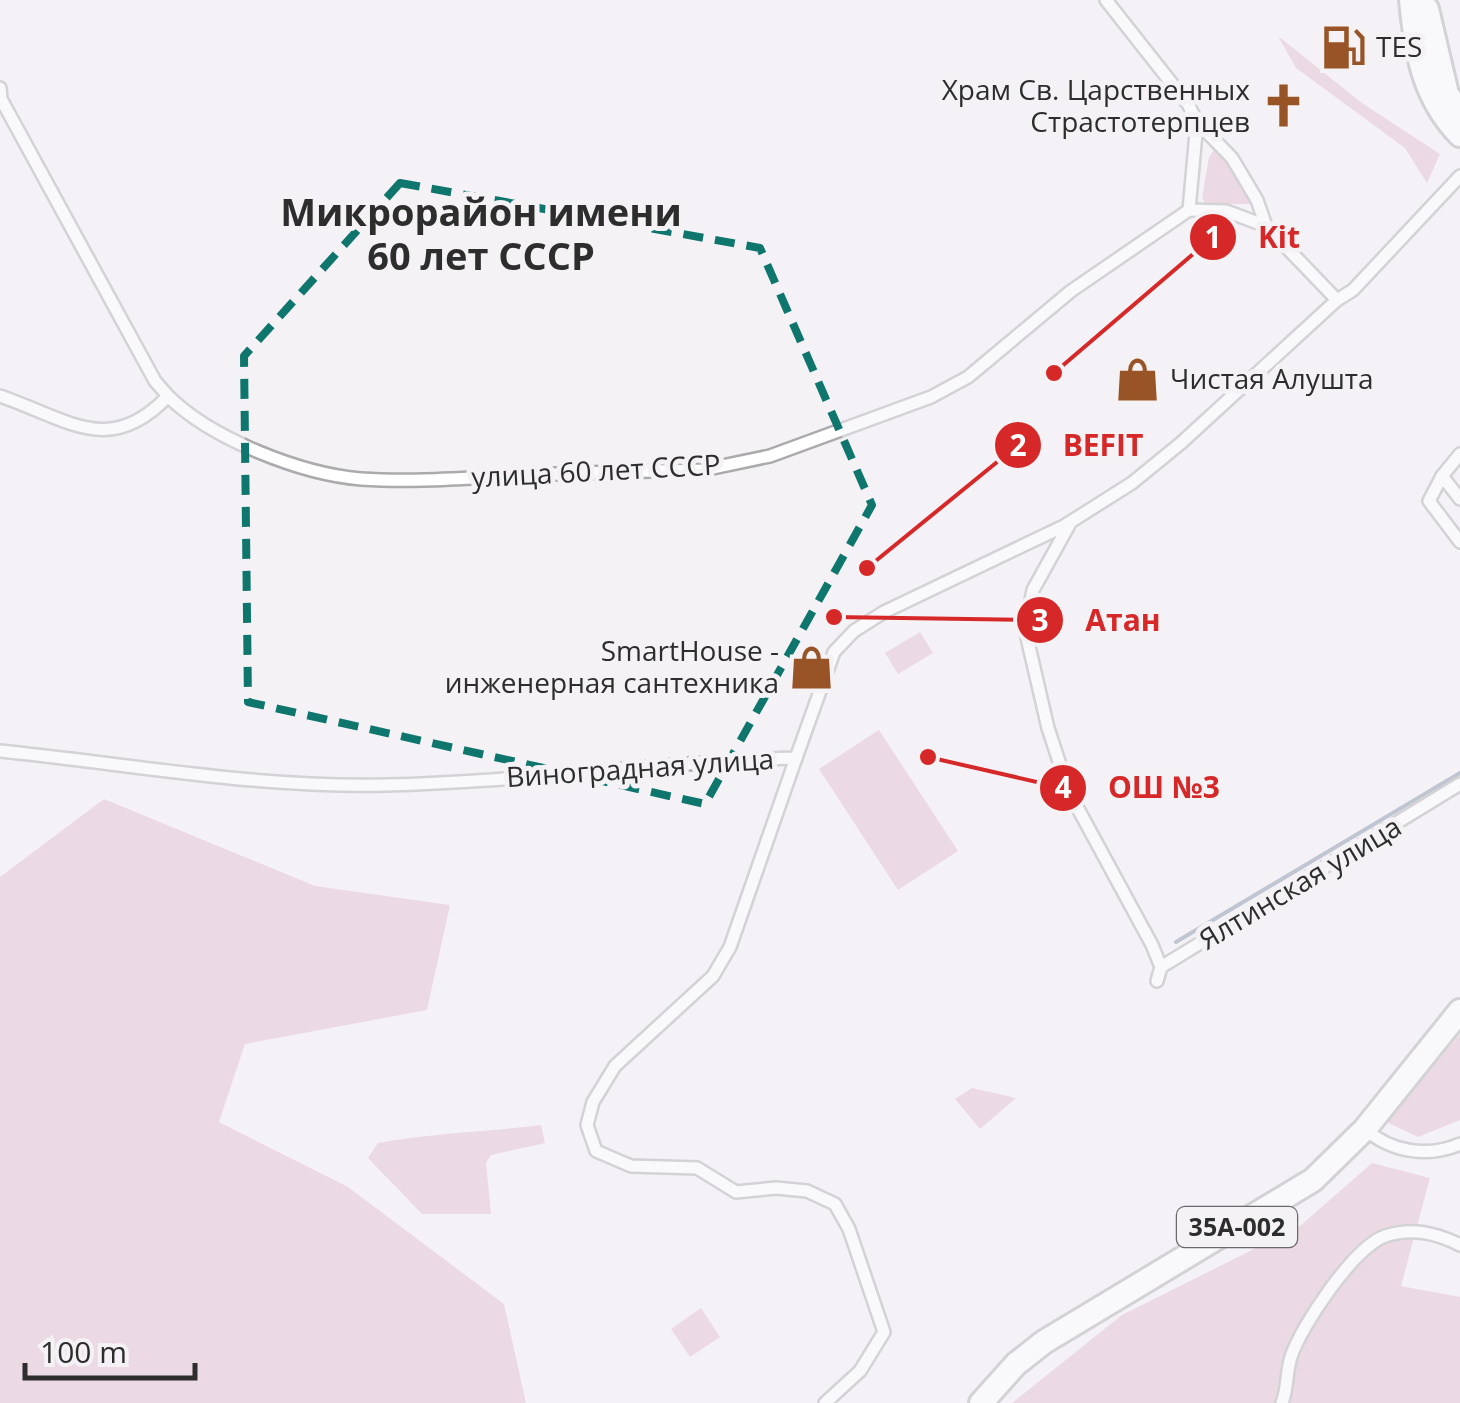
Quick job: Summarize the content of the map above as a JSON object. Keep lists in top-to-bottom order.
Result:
{
  "streets": {
    "highway": ["35А-002"],
    "street": ["улица 60 лет СССР", "Виноградная улица", "Ялтинская улица"]
  },
  "districts": ["Микрорайон имени 60 лет СССР"],
  "places": {
    "fuel station": ["TES"],
    "church": ["Храм Св. Царственных Страстотерпцев"],
    "other": [
      "Kit",
      "BEFIT",
      "Атан",
      "ОШ №3"
    ],
    "shop": ["Чистая Алушта", "SmartHouse - инженерная сантехника"]
  },
  "scale_bar": "100 m"
}
